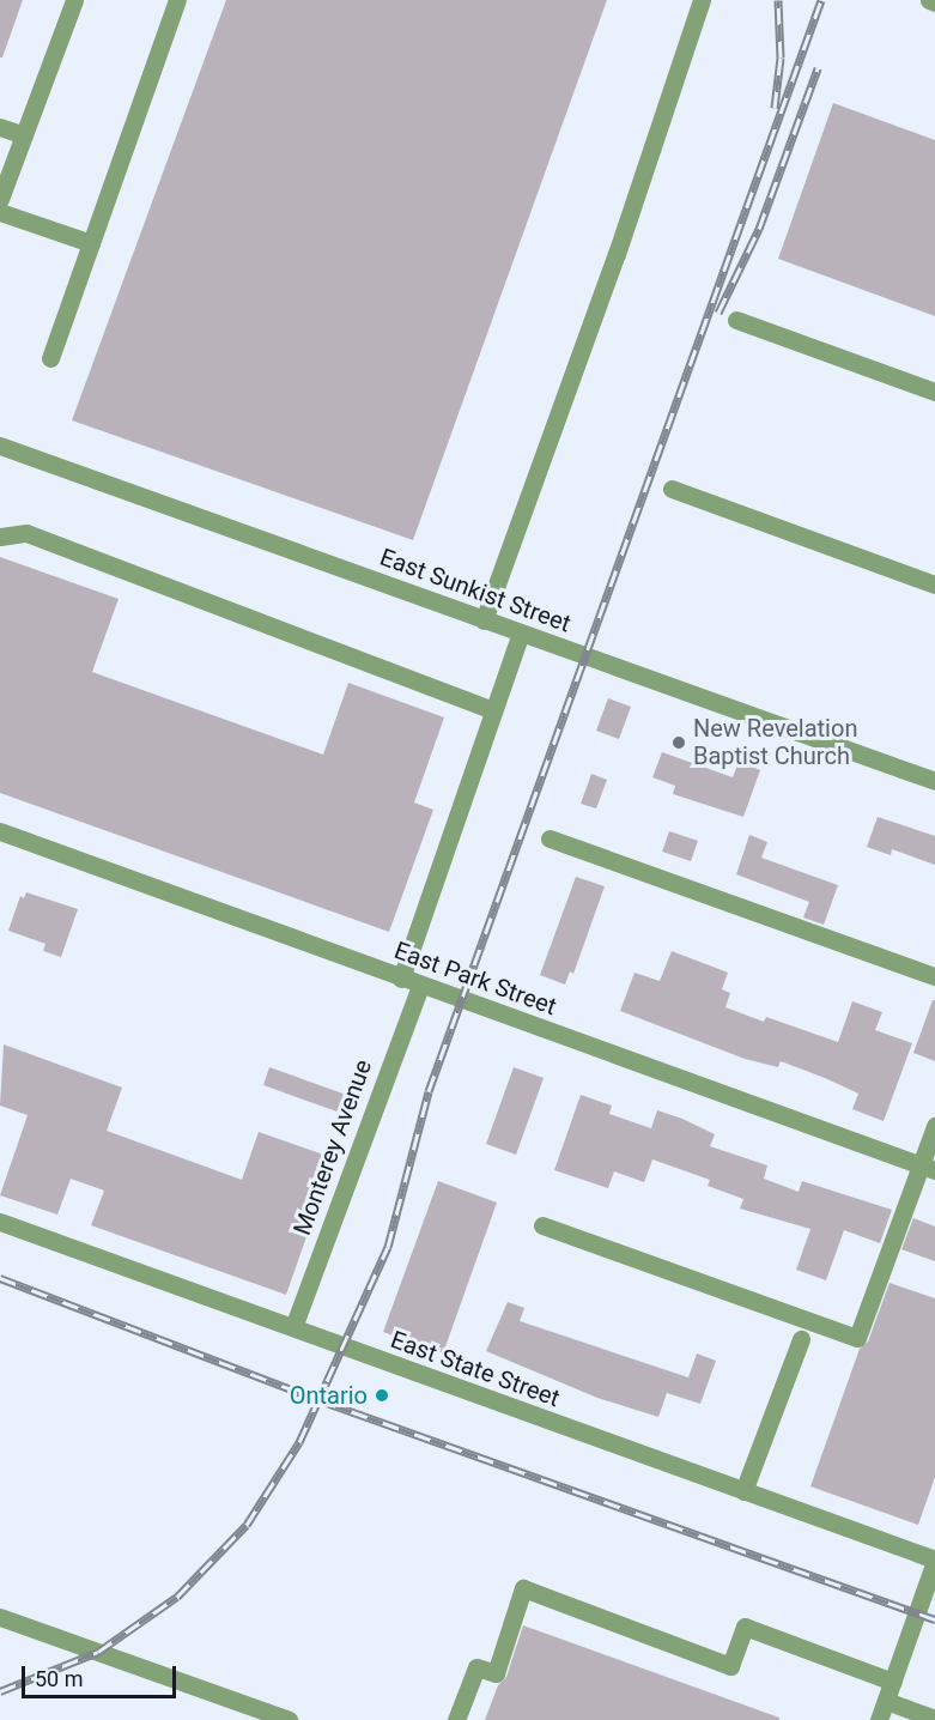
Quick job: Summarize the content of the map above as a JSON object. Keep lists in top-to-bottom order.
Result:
{
  "streets": {
    "street": [
      "East Sunkist Street",
      "East Park Street",
      "Monterey Avenue",
      "East State Street"
    ]
  },
  "crossings": [
    ["East Park Street", "Monterey Avenue"],
    ["Monterey Avenue", "East State Street"]
  ],
  "places": ["New Revelation Baptist Church", "Ontario"],
  "scale_bar": "50 m"
}
